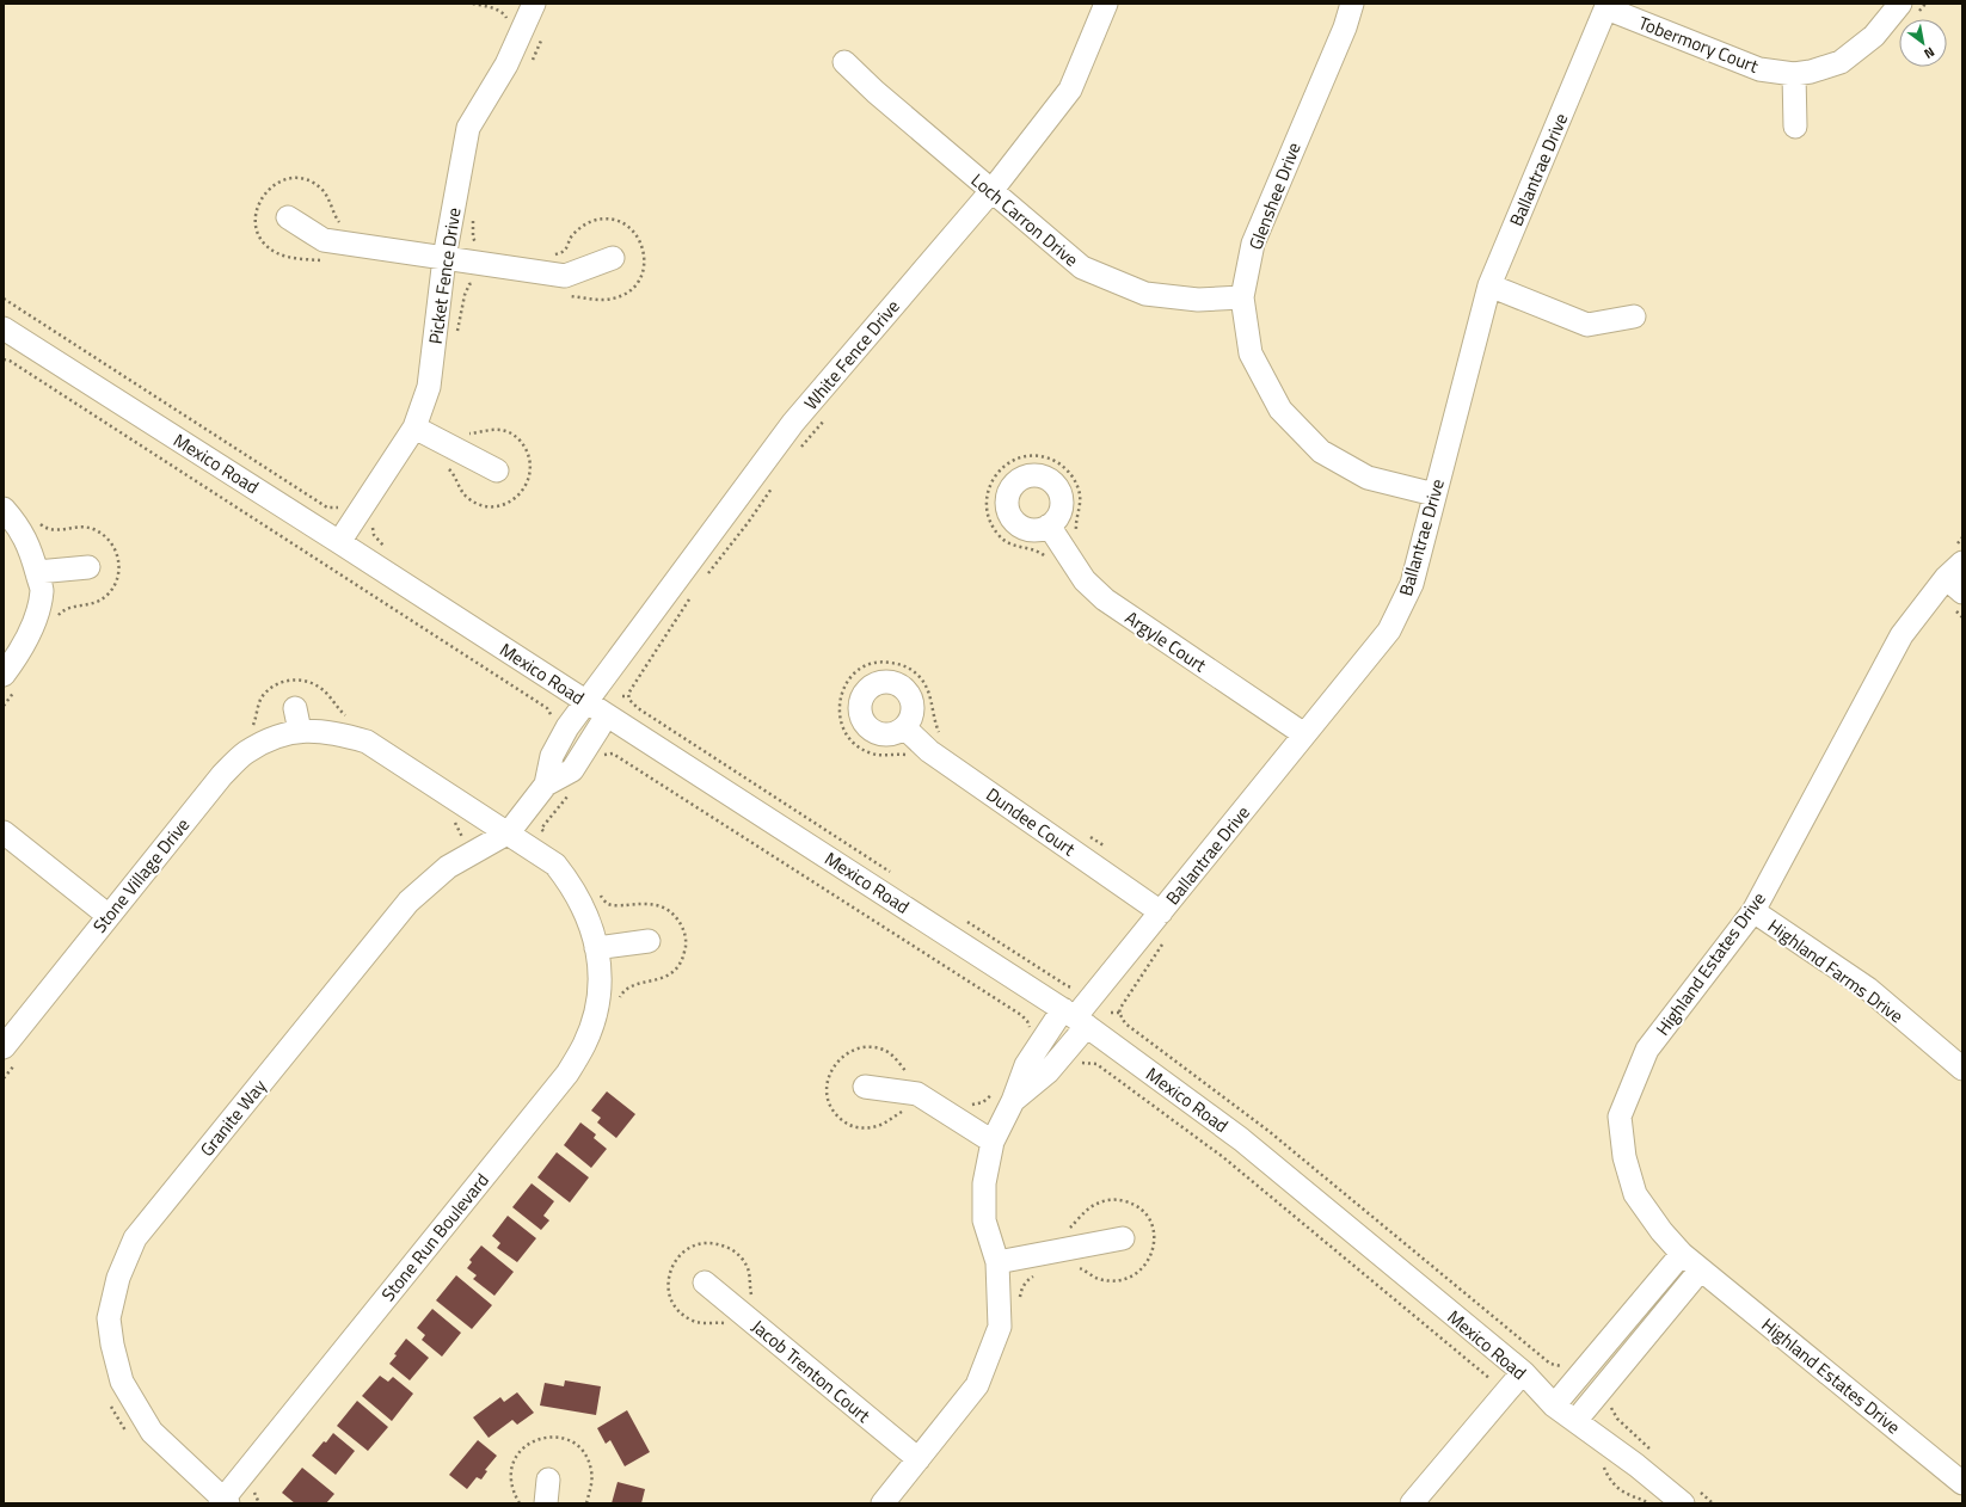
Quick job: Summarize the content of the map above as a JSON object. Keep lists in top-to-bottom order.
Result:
{
  "streets": {
    "street": [
      "Tobermory Court",
      "Ballantrae Drive",
      "Glenshee Drive",
      "Loch Carron Drive",
      "Picket Fence Drive",
      "White Fence Drive",
      "Mexico Road",
      "Argyle Court",
      "Dundee Court",
      "Stone Village Drive",
      "Highland Estates Drive",
      "Highland Farms Drive",
      "Granite Way",
      "Stone Run Boulevard",
      "Jacob Trenton Court"
    ]
  },
  "crossings": [
    ["Tobermory Court", "Ballantrae Drive"],
    ["Ballantrae Drive", "Glenshee Drive"],
    ["Ballantrae Drive", "Mexico Road"],
    ["Ballantrae Drive", "Argyle Court"],
    ["Ballantrae Drive", "Dundee Court"],
    ["Glenshee Drive", "Loch Carron Drive"],
    ["Loch Carron Drive", "White Fence Drive"],
    ["Picket Fence Drive", "Mexico Road"],
    ["White Fence Drive", "Mexico Road"],
    ["White Fence Drive", "Granite Way"],
    ["Mexico Road", "Granite Way"],
    ["Stone Village Drive", "Granite Way"],
    ["Stone Village Drive", "Stone Run Boulevard"],
    ["Highland Estates Drive", "Highland Farms Drive"],
    ["Granite Way", "Stone Run Boulevard"]
  ],
  "north": "bottom right"
}
